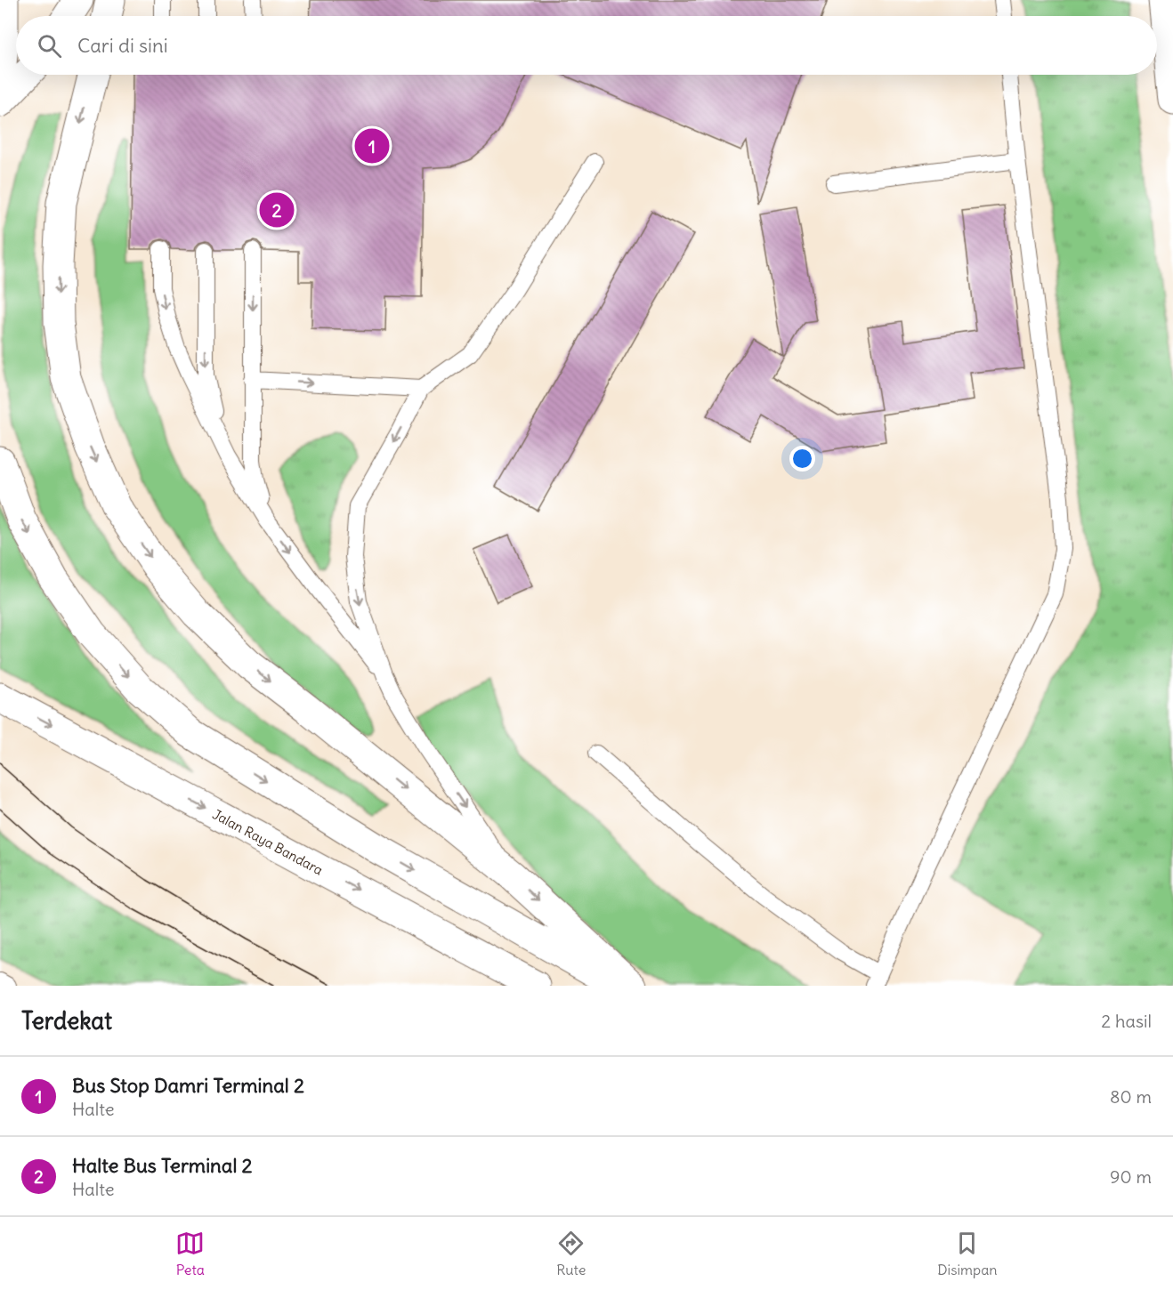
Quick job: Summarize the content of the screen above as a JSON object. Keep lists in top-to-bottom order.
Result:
{
  "streets": {
    "street": ["Jalan Raya Bandara"]
  },
  "page": {
    "search": "Cari di sini",
    "pins": ["1", "2"],
    "heading": ["Terdekat", "2 hasil"],
    "list": [
      {
        "mark": "1",
        "name": "Bus Stop Damri Terminal 2",
        "note": "Halte",
        "value": "80 m"
      },
      {
        "mark": "2",
        "name": "Halte Bus Terminal 2",
        "note": "Halte",
        "value": "90 m"
      }
    ],
    "nav": ["Peta", "Rute", "Disimpan"]
  }
}
